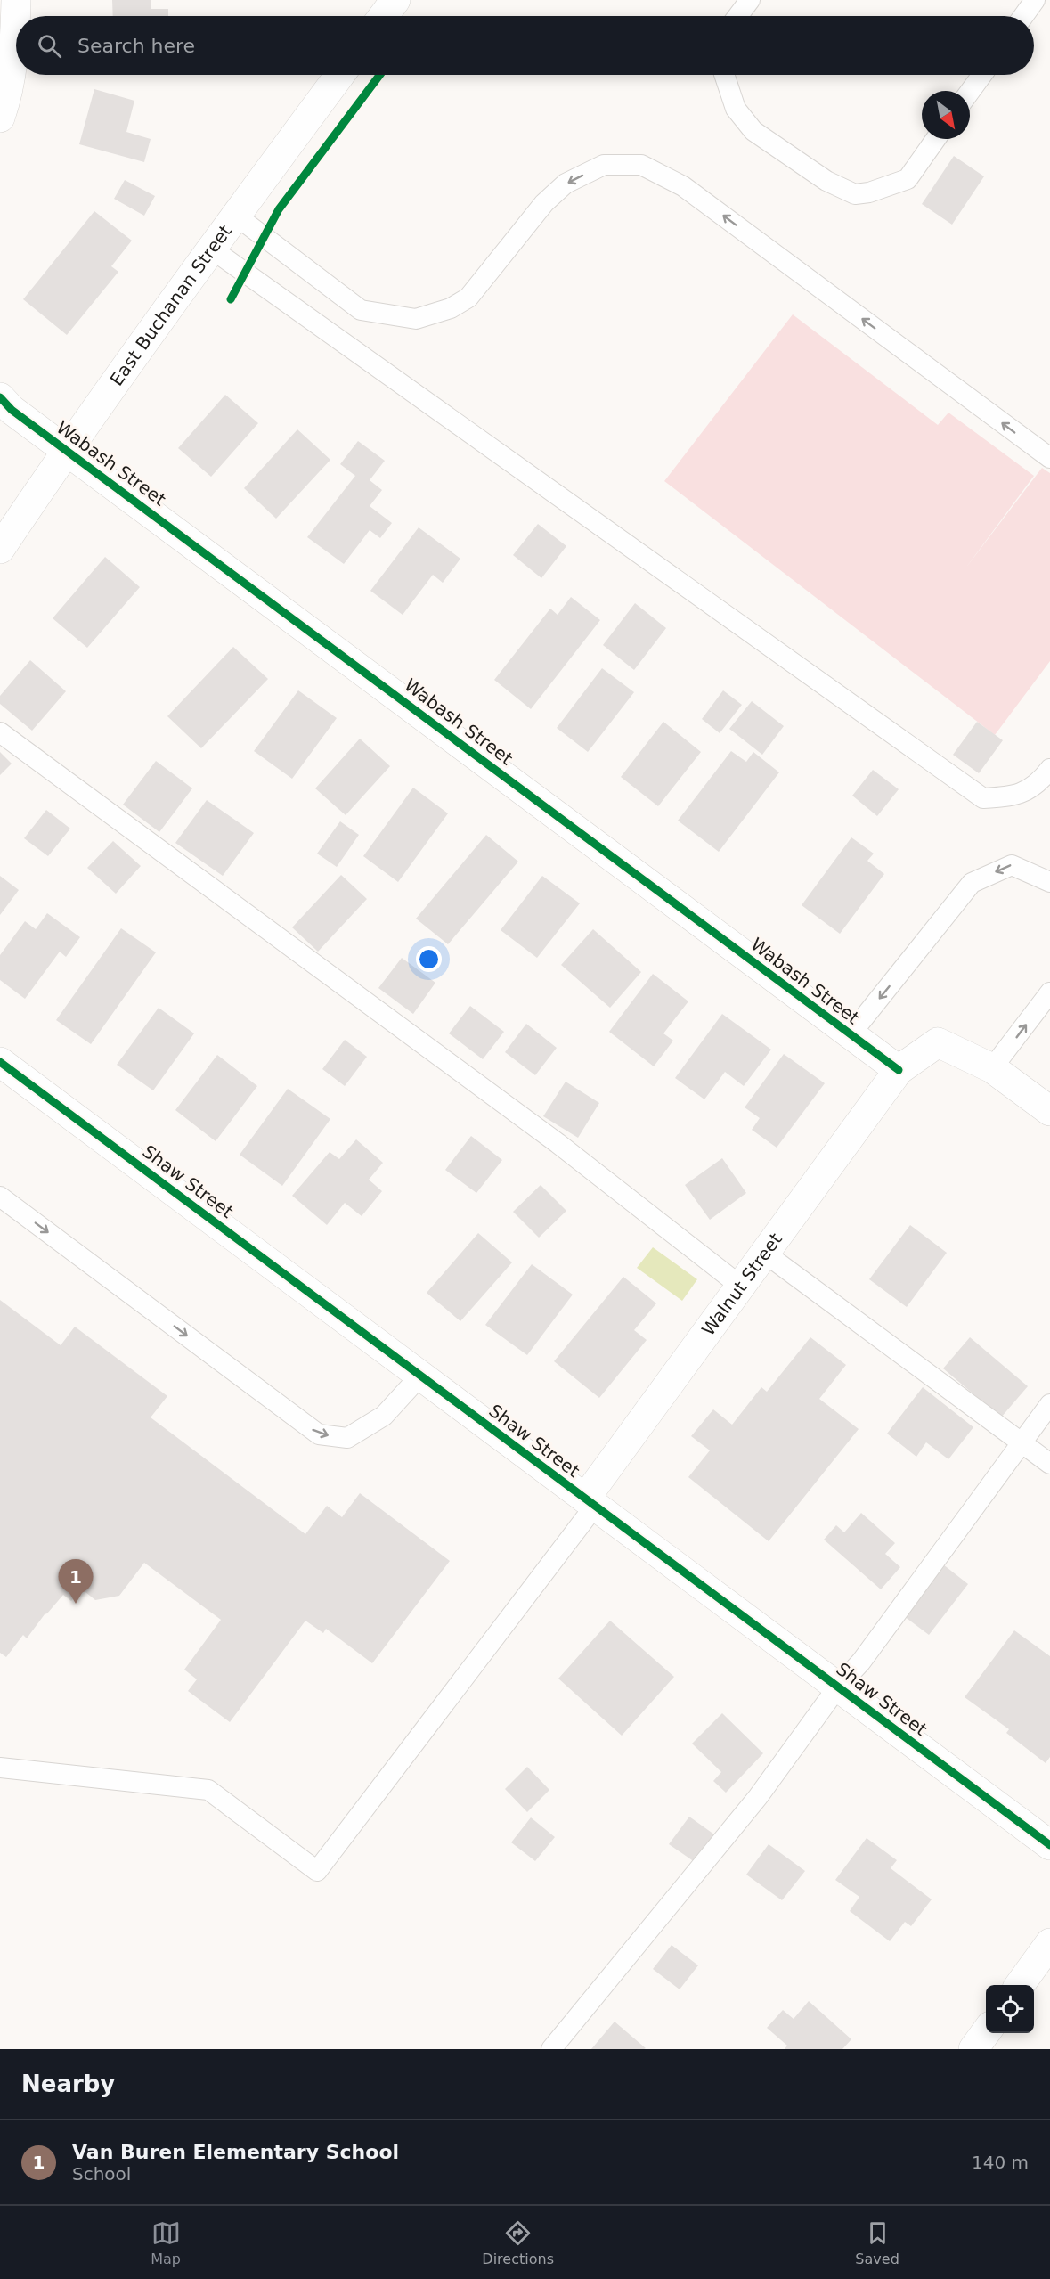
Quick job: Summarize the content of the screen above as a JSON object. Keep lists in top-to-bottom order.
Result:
{
  "streets": {
    "street": [
      "East Buchanan Street",
      "Wabash Street",
      "Shaw Street",
      "Walnut Street"
    ]
  },
  "crossings": [
    ["East Buchanan Street", "Wabash Street"],
    ["Wabash Street", "Walnut Street"],
    ["Shaw Street", "Walnut Street"]
  ],
  "north": "bottom right",
  "page": {
    "search": "Search here",
    "pins": "1",
    "heading": "Nearby",
    "list": [
      {
        "mark": "1",
        "name": "Van Buren Elementary School",
        "note": "School",
        "value": "140 m"
      }
    ],
    "nav": ["Map", "Directions", "Saved"]
  }
}
